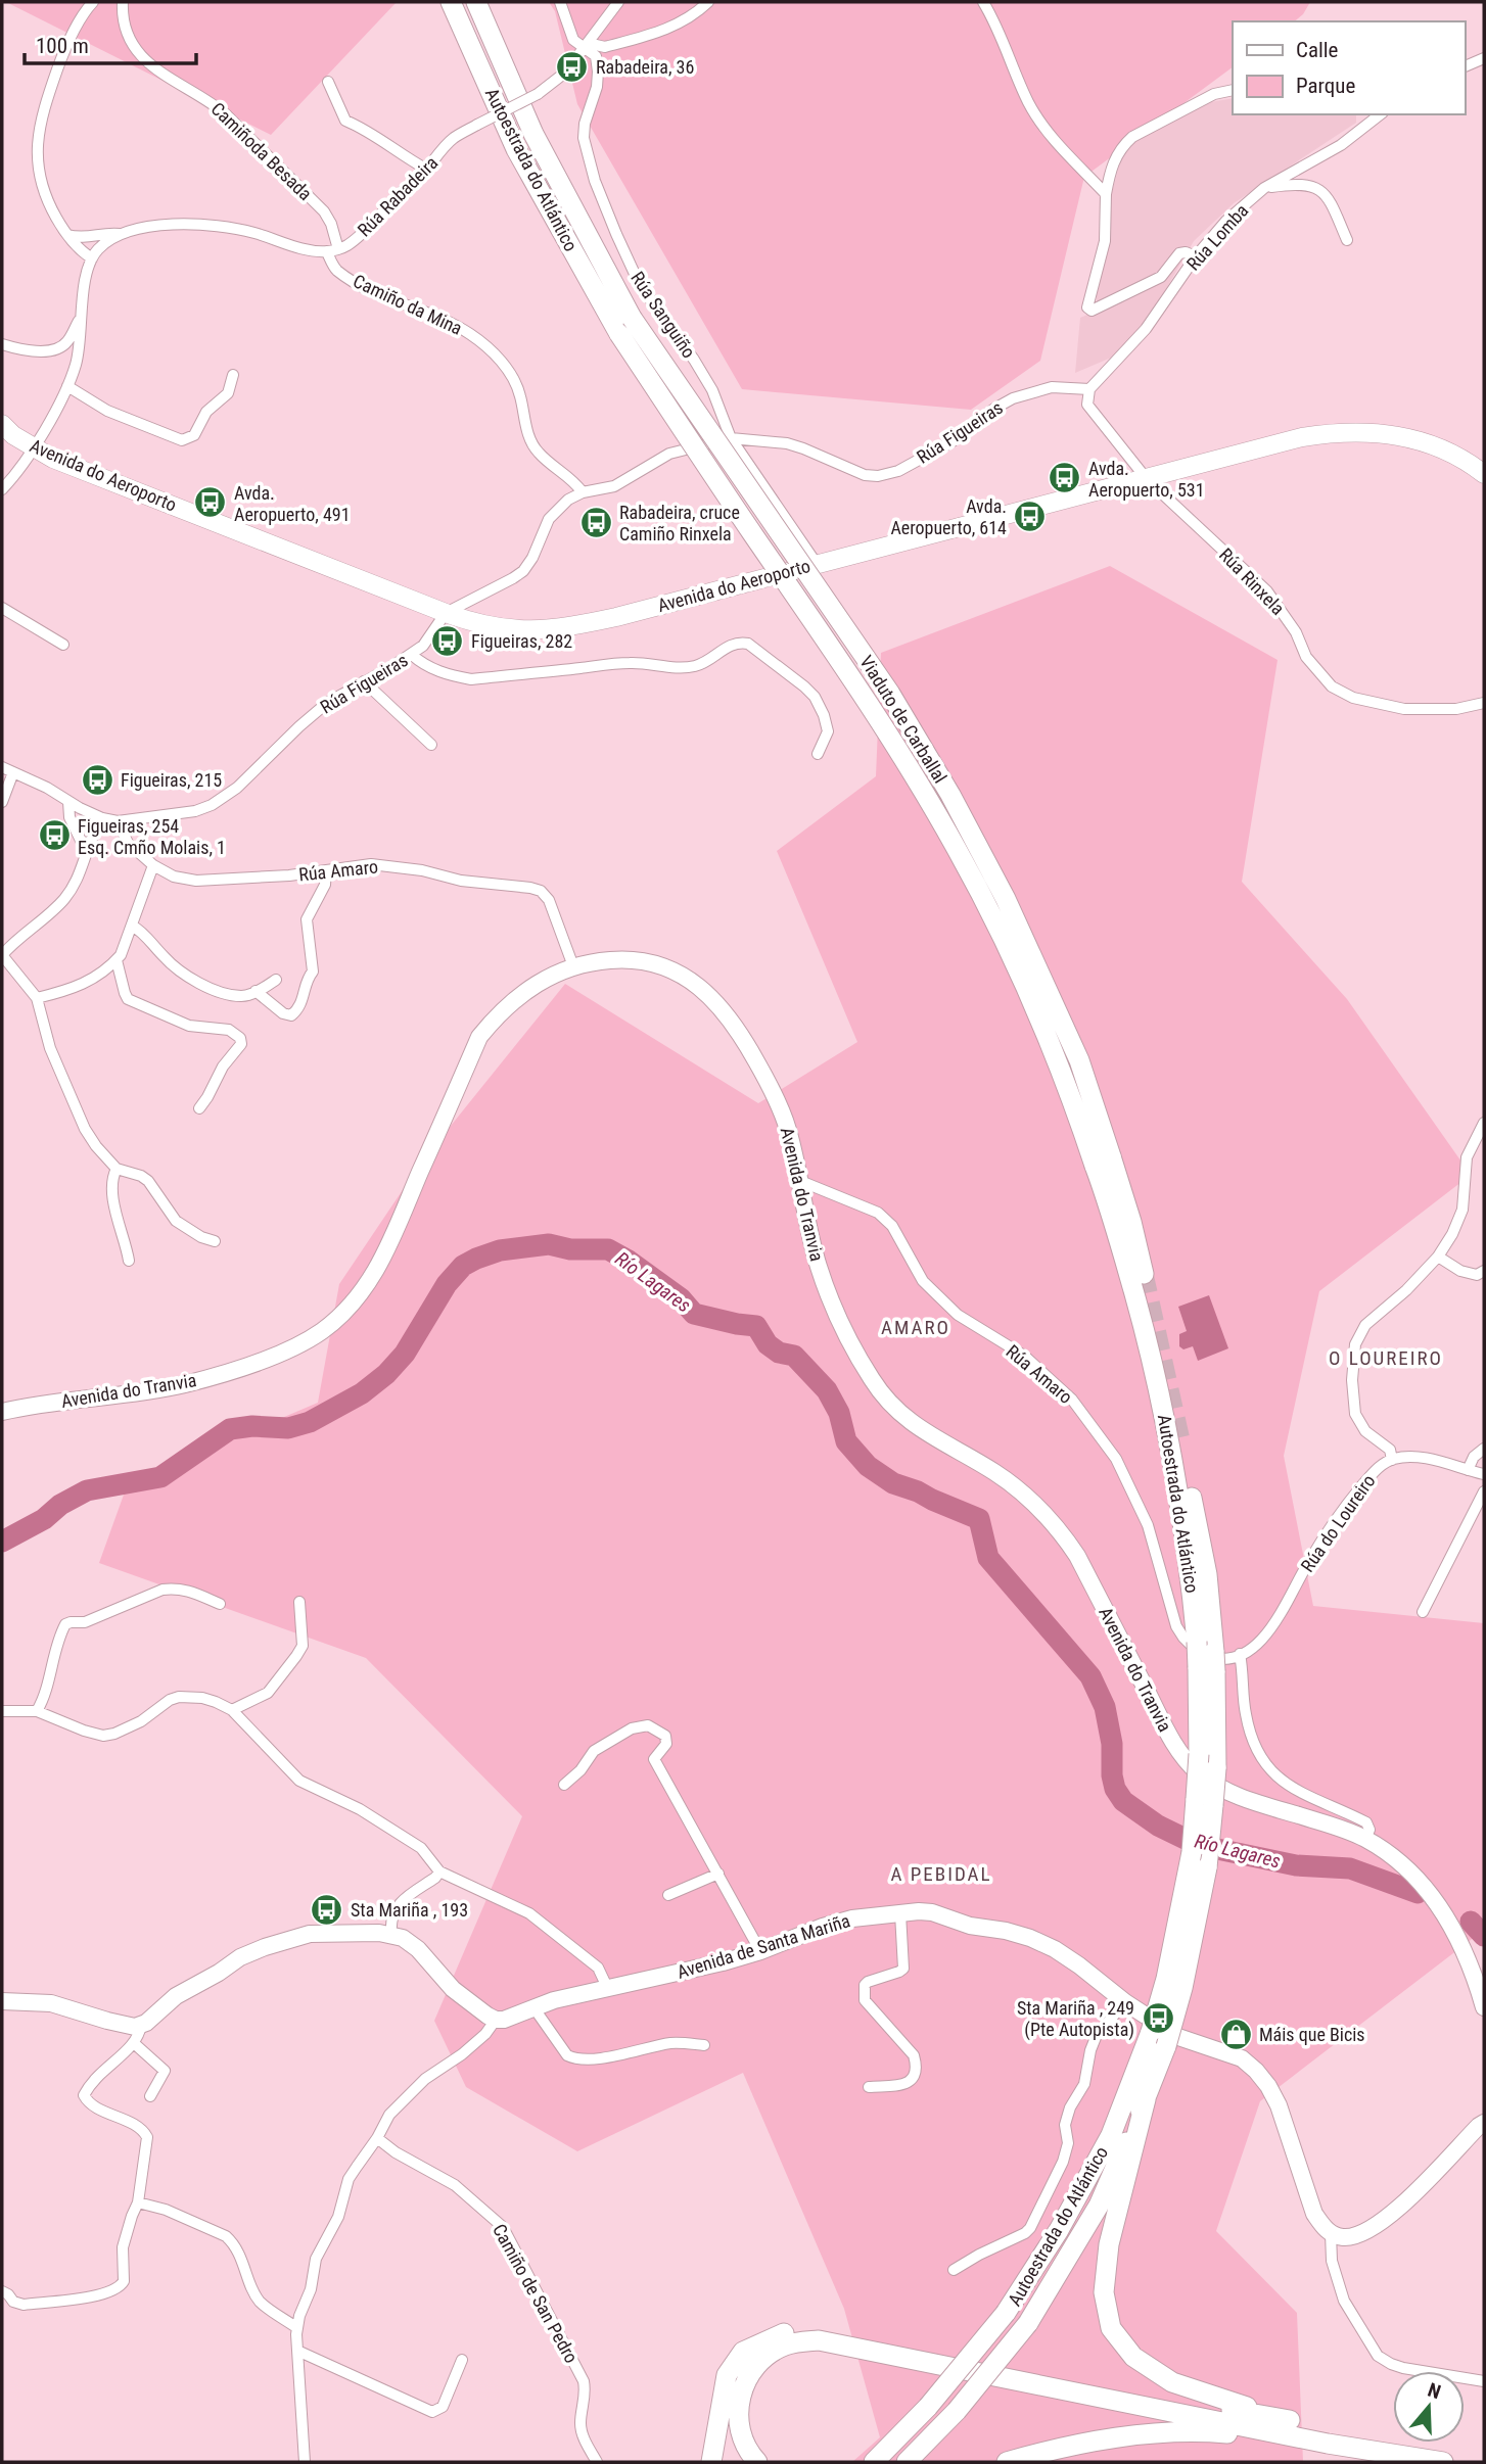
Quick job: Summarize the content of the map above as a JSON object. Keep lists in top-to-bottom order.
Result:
{
  "streets": {
    "highway": ["Autoestrada do Atlántico", "Viaduto de Carballal"],
    "main road": ["Avenida do Aeroporto", "Avenida do Tranvia", "Avenida de Santa Mariña"],
    "street": [
      "Camiñoda Besada",
      "Rúa Rabadeira",
      "Rúa Lomba",
      "Camiño da Mina",
      "Rúa Sanguiño",
      "Rúa Figueiras",
      "Rúa Rinxela",
      "Rúa Amaro",
      "Rúa do Loureiro",
      "Camiño de San Pedro"
    ]
  },
  "crossings": [
    ["Camiñoda Besada", "Rúa Rabadeira"],
    ["Camiñoda Besada", "Camiño da Mina"],
    ["Autoestrada do Atlántico", "Viaduto de Carballal"],
    ["Autoestrada do Atlántico", "Rúa Amaro"],
    ["Autoestrada do Atlántico", "Rúa do Loureiro"],
    ["Rúa Rabadeira", "Camiño da Mina"],
    ["Rúa Rabadeira", "Rúa Sanguiño"],
    ["Rúa Lomba", "Rúa Figueiras"],
    ["Rúa Lomba", "Rúa Rinxela"],
    ["Camiño da Mina", "Rúa Figueiras"],
    ["Rúa Sanguiño", "Rúa Figueiras"],
    ["Rúa Sanguiño", "Avenida do Aeroporto"],
    ["Rúa Figueiras", "Avenida do Aeroporto"],
    ["Rúa Figueiras", "Rúa Rinxela"],
    ["Rúa Figueiras", "Rúa Amaro"],
    ["Avenida do Aeroporto", "Rúa Rinxela"],
    ["Rúa Amaro", "Avenida do Tranvia"],
    ["Rúa Amaro", "Rúa do Loureiro"]
  ],
  "districts": ["AMARO", "O LOUREIRO", "A PEBIDAL"],
  "water": ["Río Lagares"],
  "places": {
    "bus stop": [
      "Rabadeira, 36",
      "Avda. Aeropuerto, 531",
      "Avda. Aeropuerto, 491",
      "Avda. Aeropuerto, 614",
      "Rabadeira, cruce Camiño Rinxela",
      "Figueiras, 282",
      "Figueiras, 215",
      "Figueiras, 254 Esq. Cmño Molais, 1",
      "Sta Mariña , 193",
      "Sta Mariña , 249 (Pte Autopista)"
    ],
    "shop": ["Máis que Bicis"]
  },
  "legend": ["Calle", "Parque"],
  "scale_bar": "100 m",
  "north": "top"
}
